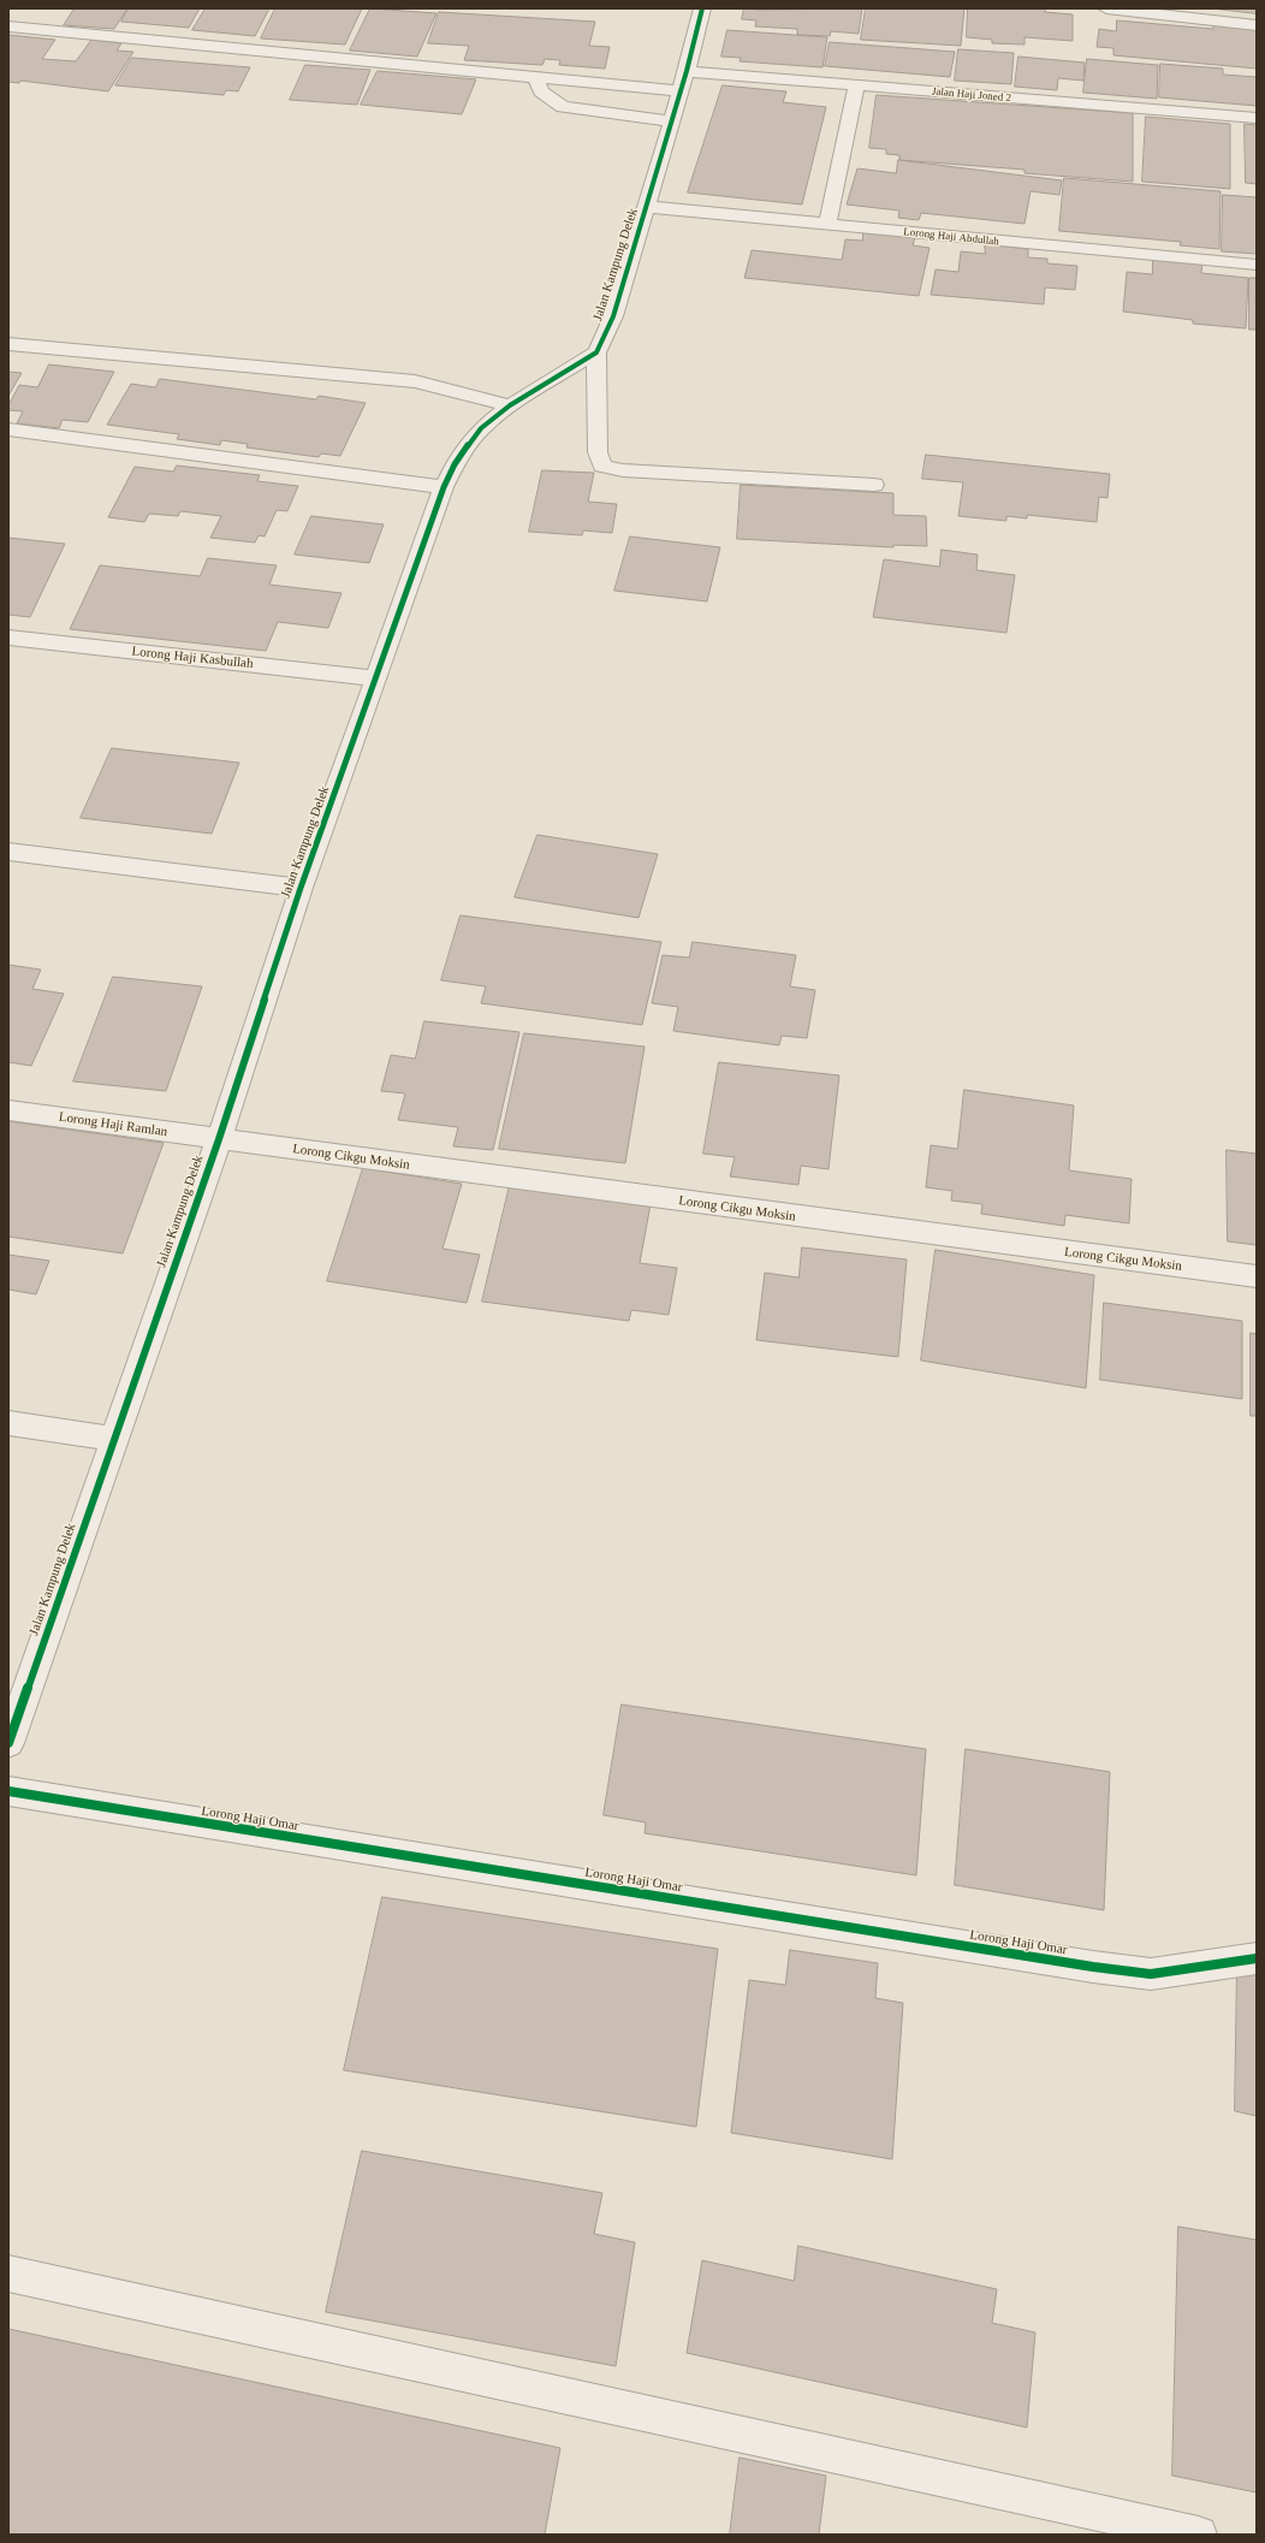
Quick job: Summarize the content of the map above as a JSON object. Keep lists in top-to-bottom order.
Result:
{
  "streets": {
    "street": [
      "Jalan Haji Joned 2",
      "Lorong Haji Abdullah",
      "Jalan Kampung Delek",
      "Lorong Haji Kasbullah",
      "Lorong Haji Ramlan",
      "Lorong Cikgu Moksin",
      "Lorong Haji Omar"
    ]
  },
  "crossings": [
    ["Jalan Haji Joned 2", "Jalan Kampung Delek"],
    ["Lorong Haji Abdullah", "Jalan Kampung Delek"],
    ["Jalan Kampung Delek", "Lorong Haji Kasbullah"],
    ["Jalan Kampung Delek", "Lorong Haji Ramlan"],
    ["Jalan Kampung Delek", "Lorong Cikgu Moksin"],
    ["Lorong Haji Ramlan", "Lorong Cikgu Moksin"]
  ]
}
